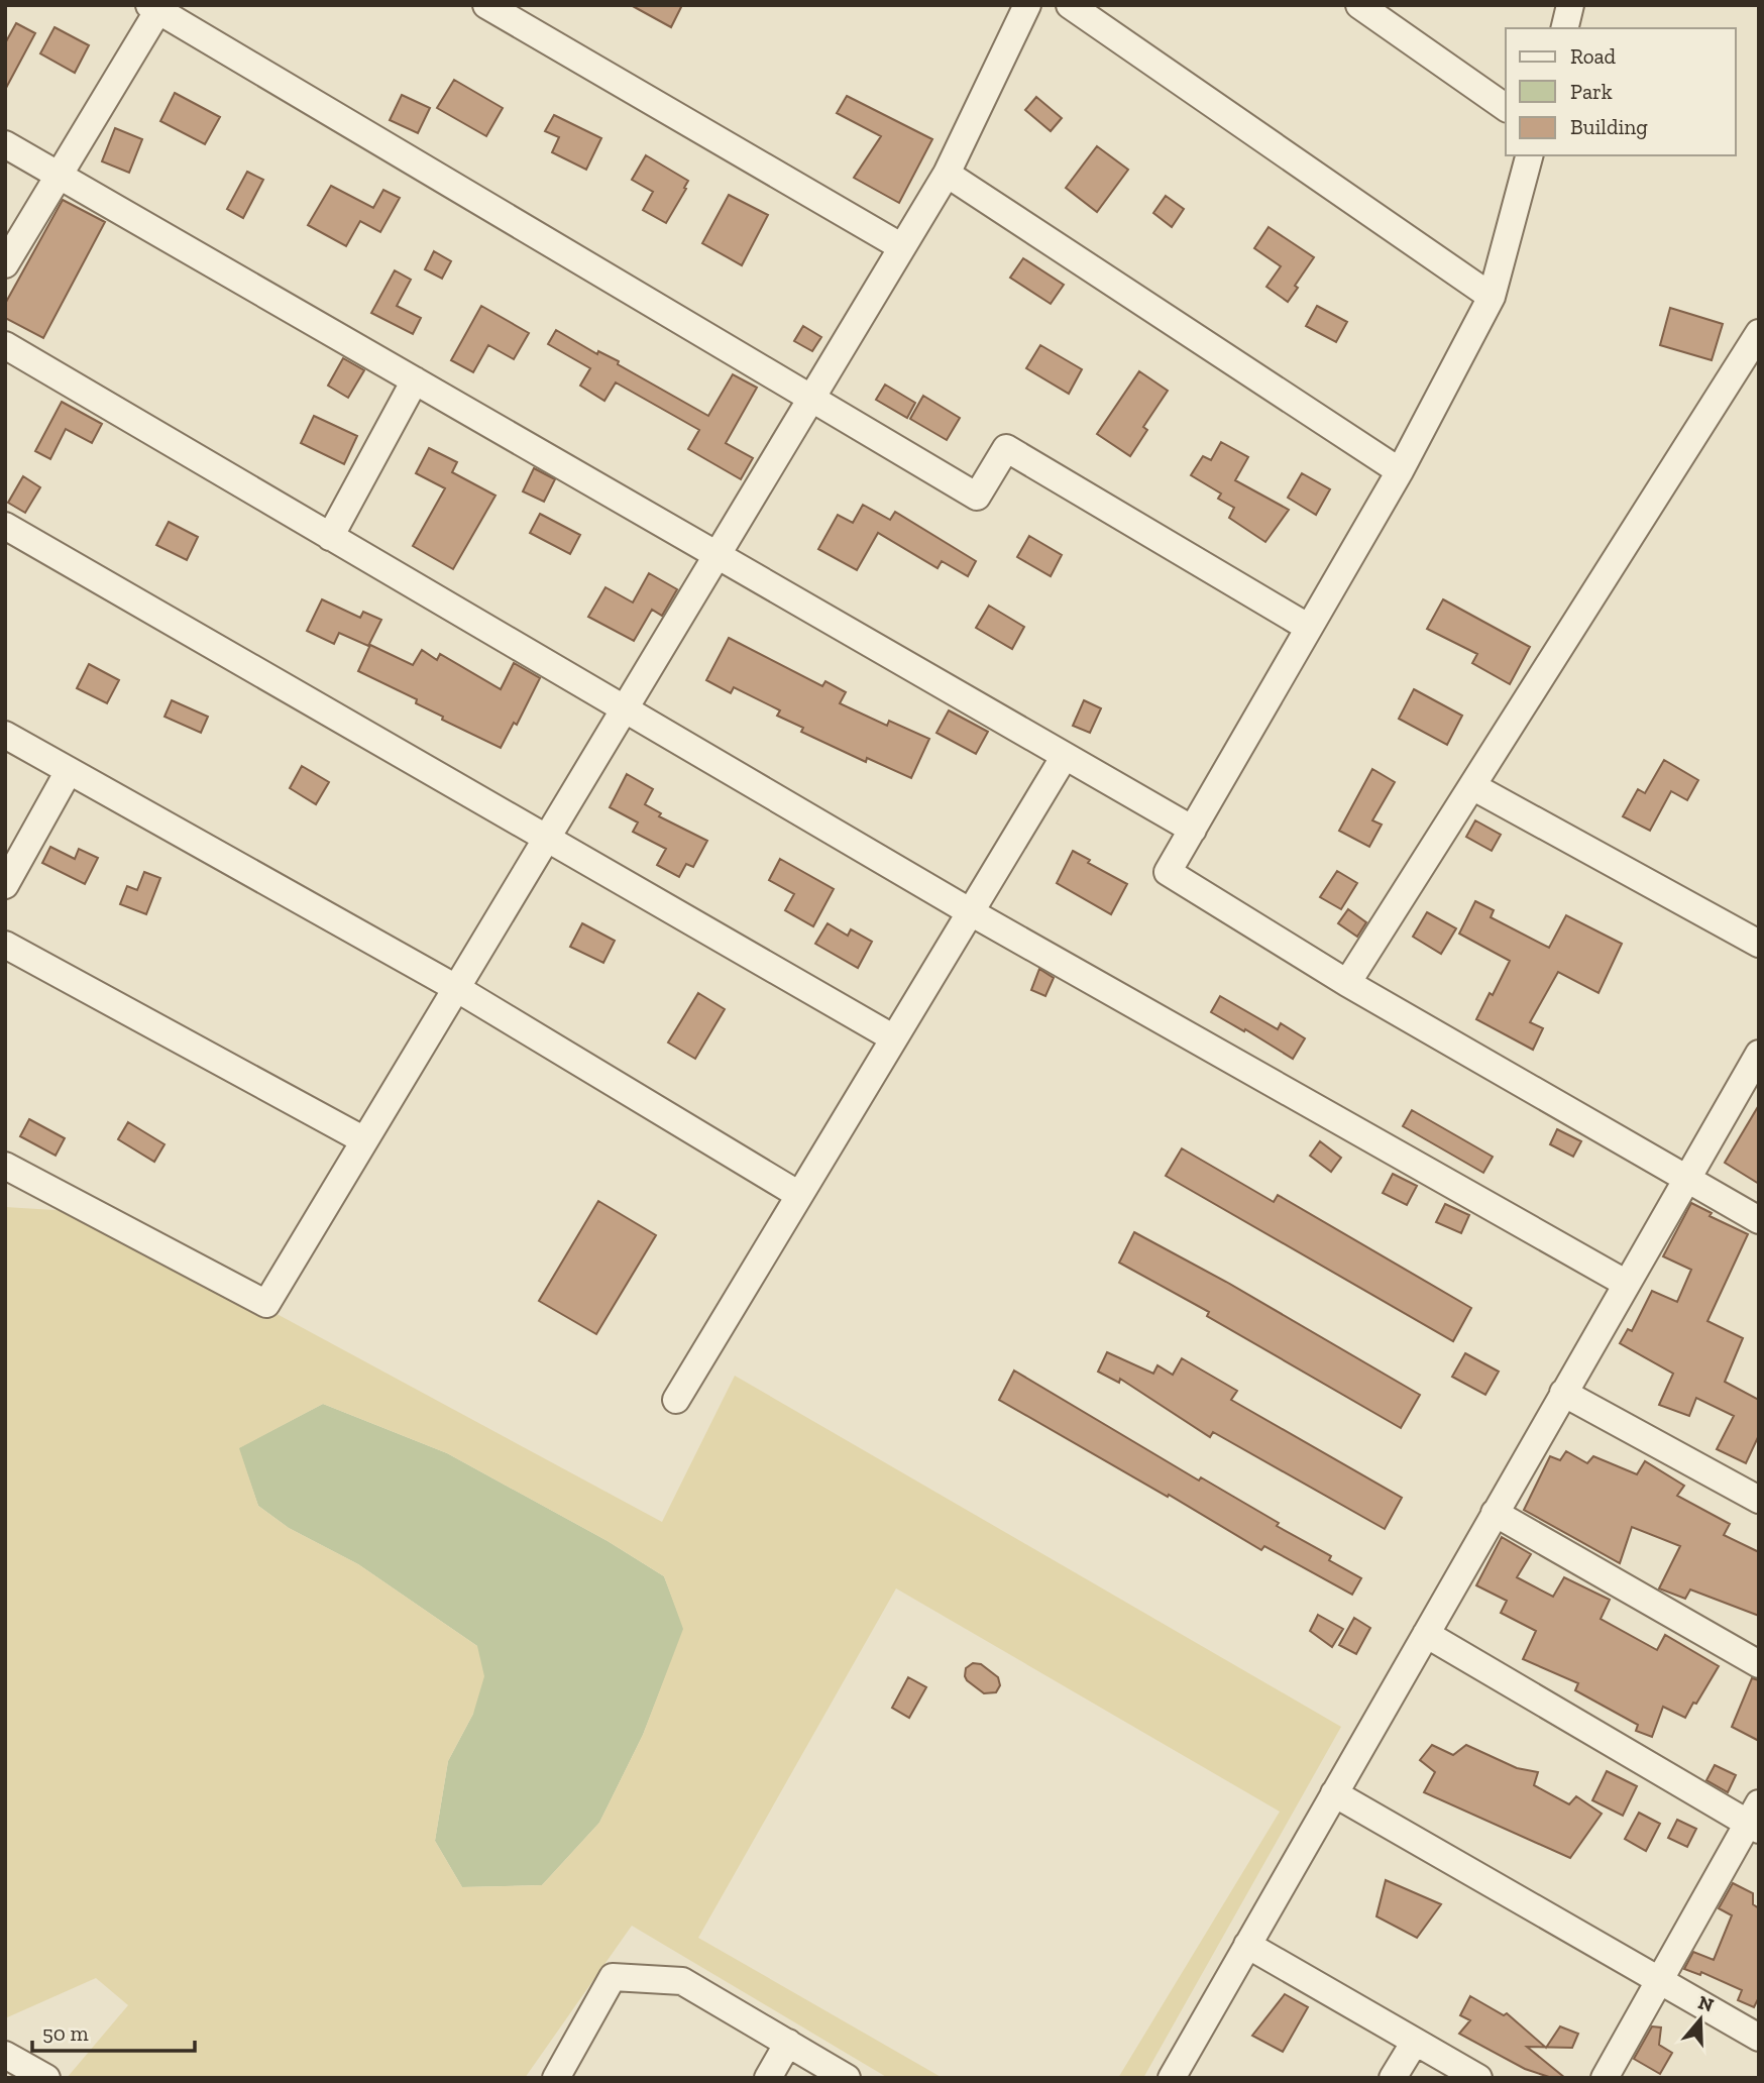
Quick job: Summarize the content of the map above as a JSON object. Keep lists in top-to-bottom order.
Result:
{
  "legend": ["Road", "Park", "Building"],
  "scale_bar": "50 m",
  "north": "top"
}
